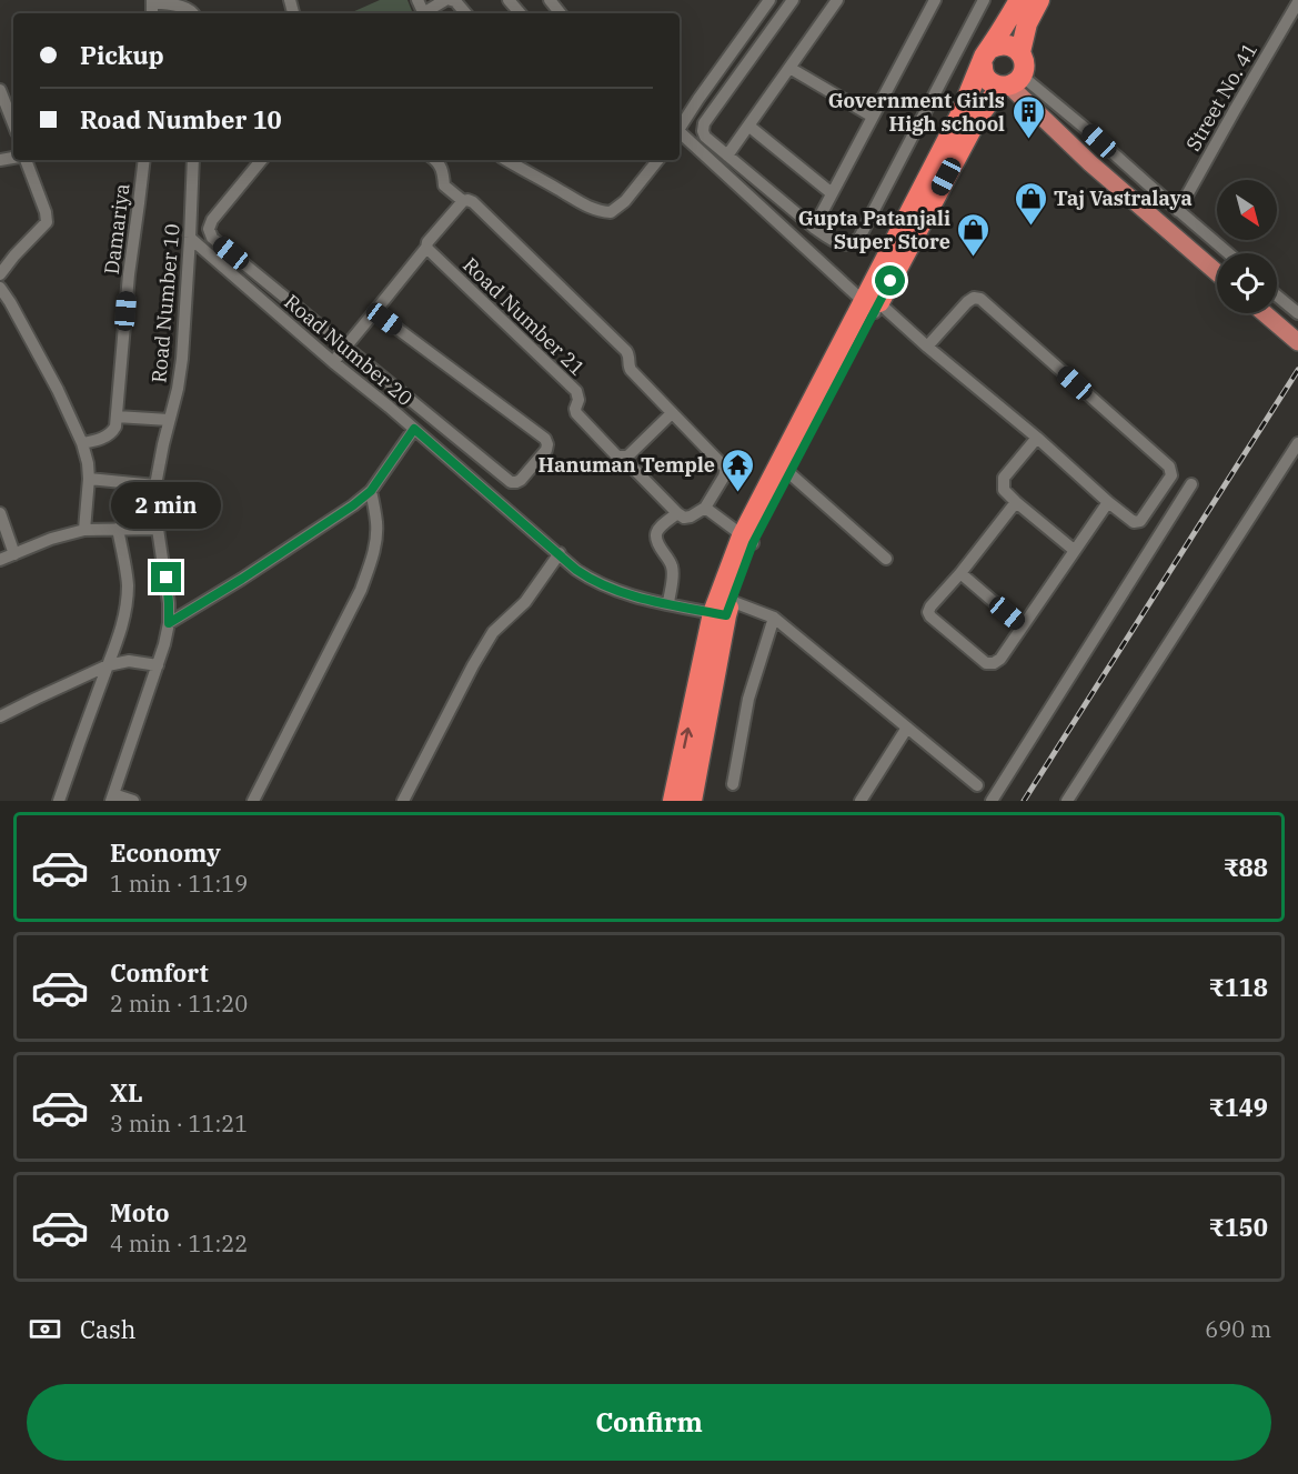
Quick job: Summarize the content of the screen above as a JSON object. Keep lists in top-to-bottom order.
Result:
{
  "streets": {
    "street": [
      "Street No. 41",
      "Damariya",
      "Road Number 10",
      "Road Number 21",
      "Road Number 20"
    ]
  },
  "crossings": [
    ["Road Number 10", "Road Number 20"]
  ],
  "places": {
    "building": ["Government Girls High school"],
    "shop": ["Taj Vastralaya", "Gupta Patanjali Super Store"],
    "temple": ["Hanuman Temple"]
  },
  "north": "bottom right",
  "page": {
    "banner": ["Pickup", "Road Number 10"],
    "bubble": "2 min",
    "list": [
      {
        "name": "Economy",
        "note": "1 min · 11:19",
        "value": "₹88"
      },
      {
        "name": "Comfort",
        "note": "2 min · 11:20",
        "value": "₹118"
      },
      {
        "name": "XL",
        "note": "3 min · 11:21",
        "value": "₹149"
      },
      {
        "name": "Moto",
        "note": "4 min · 11:22",
        "value": "₹150"
      }
    ],
    "pay": ["Cash", "690 m"],
    "buttons": "Confirm"
  }
}
